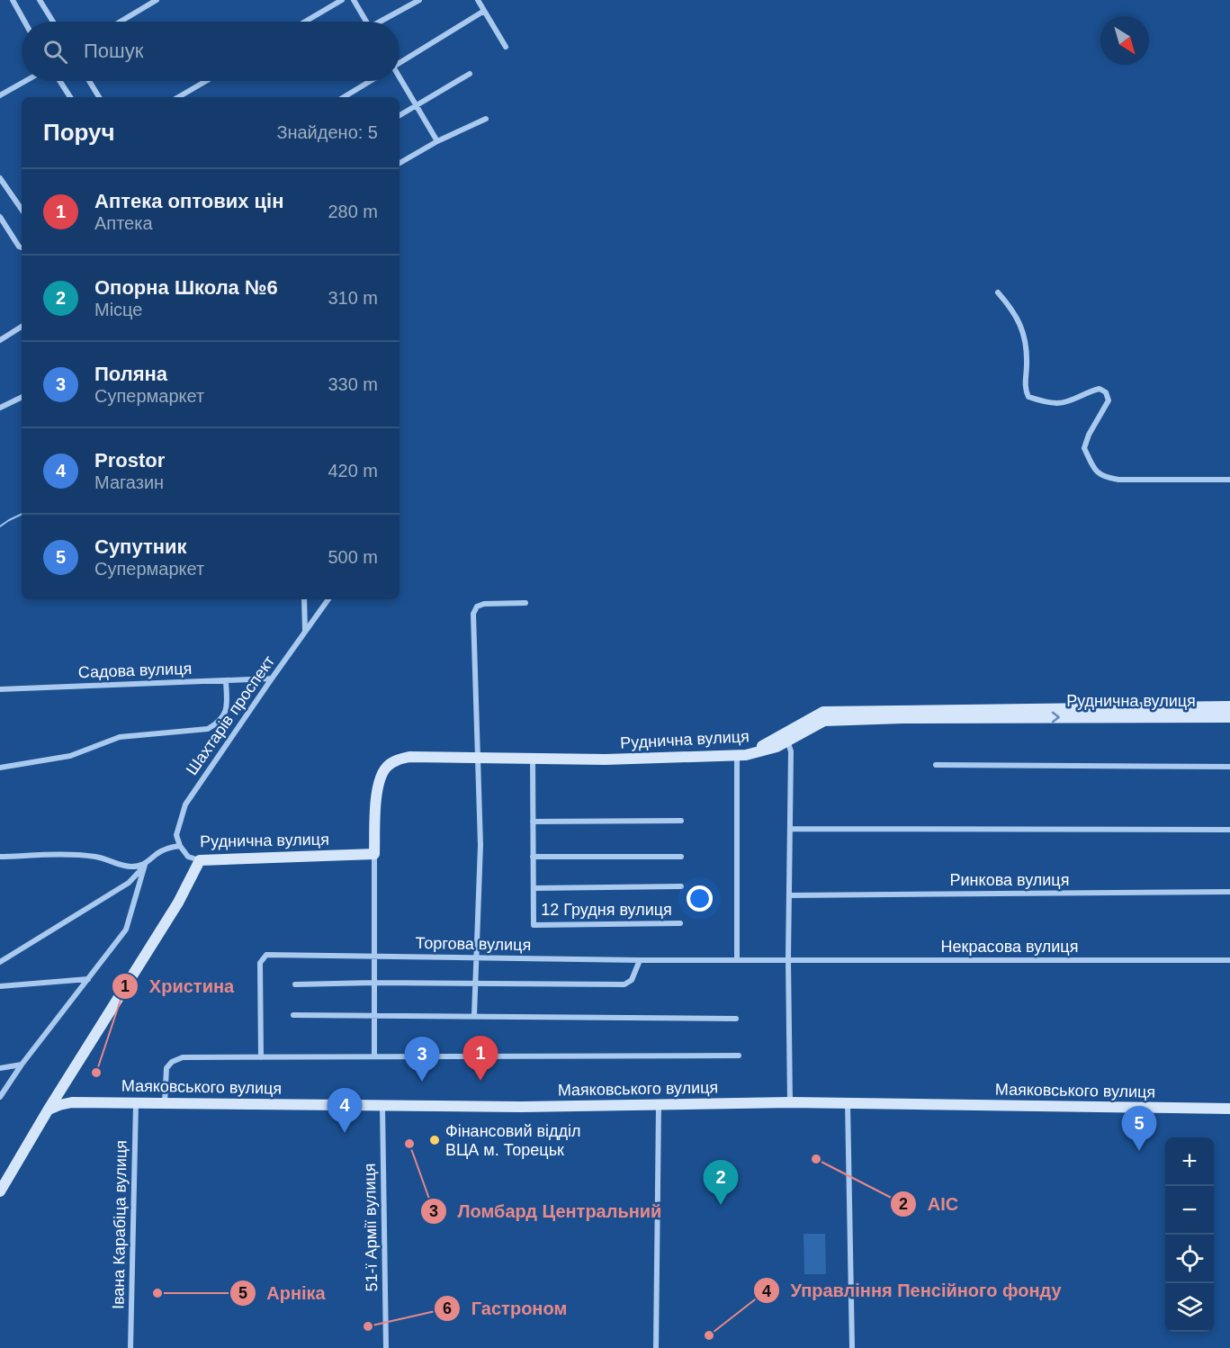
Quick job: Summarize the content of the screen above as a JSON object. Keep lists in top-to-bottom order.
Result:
{
  "streets": {
    "main road": ["Руднична вулиця", "Маяковського вулиця"],
    "street": [
      "Садова вулиця",
      "Шахтарів проспект",
      "Ринкова вулиця",
      "12 Грудня вулиця",
      "Торгова вулиця",
      "Некрасова вулиця",
      "Івана Карабіца вулиця",
      "51-ї Армії вулиця"
    ]
  },
  "crossings": [
    ["Садова вулиця", "Шахтарів проспект"],
    ["Руднична вулиця", "Шахтарів проспект"],
    ["Руднична вулиця", "12 Грудня вулиця"],
    ["Руднична вулиця", "Торгова вулиця"],
    ["Торгова вулиця", "Некрасова вулиця"],
    ["Маяковського вулиця", "Івана Карабіца вулиця"],
    ["Маяковського вулиця", "51-ї Армії вулиця"]
  ],
  "places": [
    "Христина",
    "Фінансовий відділ ВЦА м. Торецьк",
    "Ломбард Центральний",
    "АІС",
    "Арніка",
    "Гастроном",
    "Управління Пенсійного фонду"
  ],
  "north": "bottom right",
  "page": {
    "search": "Пошук",
    "heading": ["Поруч", "Знайдено: 5"],
    "list": [
      {
        "mark": "1",
        "name": "Аптека оптових цін",
        "note": "Аптека",
        "value": "280 m"
      },
      {
        "mark": "2",
        "name": "Опорна Школа №6",
        "note": "Місце",
        "value": "310 m"
      },
      {
        "mark": "3",
        "name": "Поляна",
        "note": "Супермаркет",
        "value": "330 m"
      },
      {
        "mark": "4",
        "name": "Prostor",
        "note": "Магазин",
        "value": "420 m"
      },
      {
        "mark": "5",
        "name": "Супутник",
        "note": "Супермаркет",
        "value": "500 m"
      }
    ],
    "pins": [
      "1",
      "3",
      "4",
      "5",
      "2"
    ],
    "map_buttons": ["+", "−"]
  }
}
